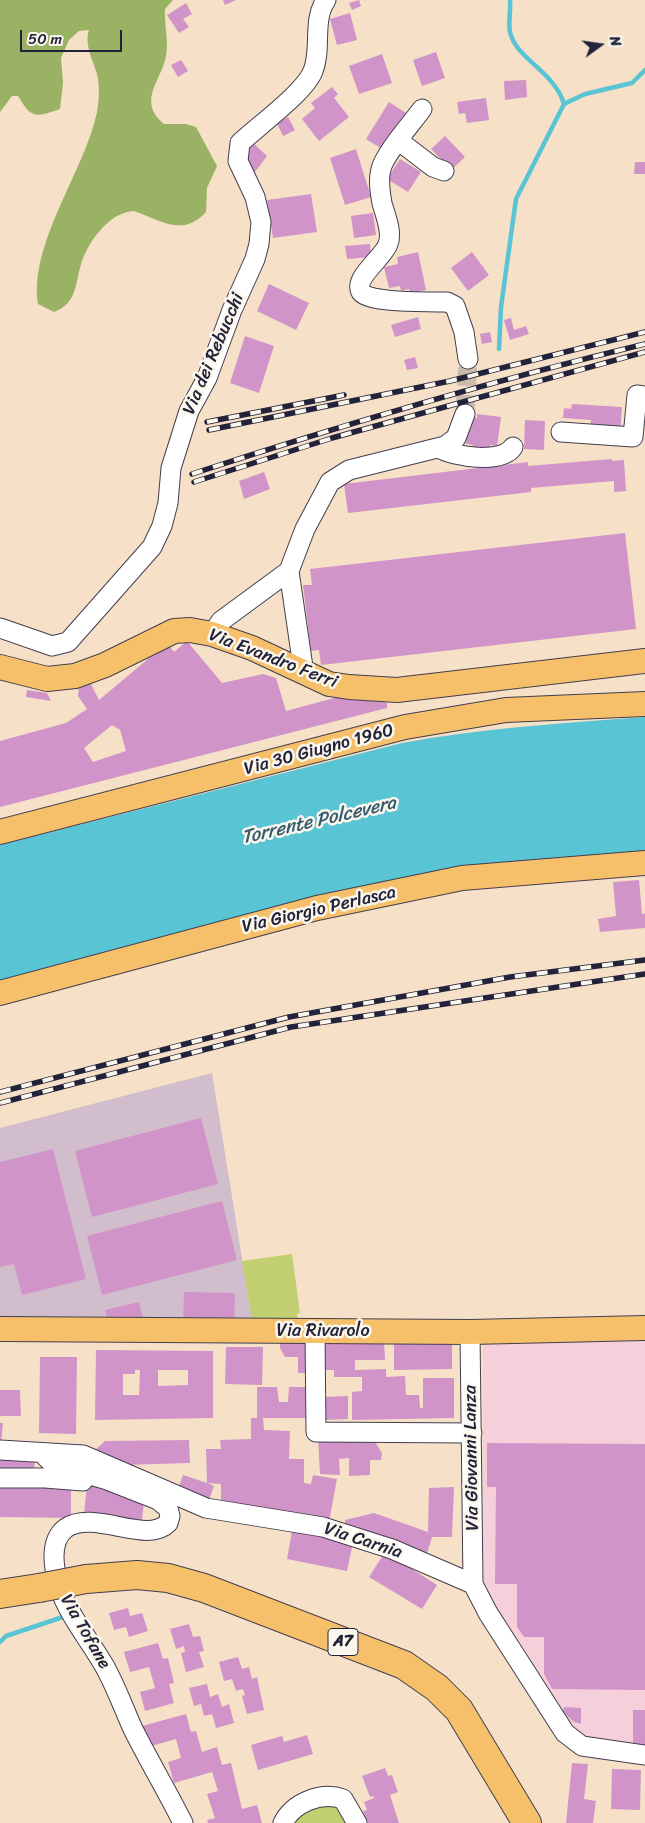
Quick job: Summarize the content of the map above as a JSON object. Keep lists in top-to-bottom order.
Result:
{
  "streets": {
    "highway": ["A7"],
    "main road": [
      "Via Evandro Ferri",
      "Via 30 Giugno 1960",
      "Via Giorgio Perlasca",
      "Via Rivarolo"
    ],
    "street": [
      "Via dei Rebucchi",
      "Via Giovanni Lanza",
      "Via Carnia",
      "Via Tofane"
    ]
  },
  "crossings": [
    ["Via Rivarolo", "Via Giovanni Lanza"],
    ["Via Giovanni Lanza", "Via Carnia"],
    ["Via Carnia", "Via Tofane"]
  ],
  "water": ["Torrente Polcevera"],
  "scale_bar": "50 m",
  "north": "right"
}
